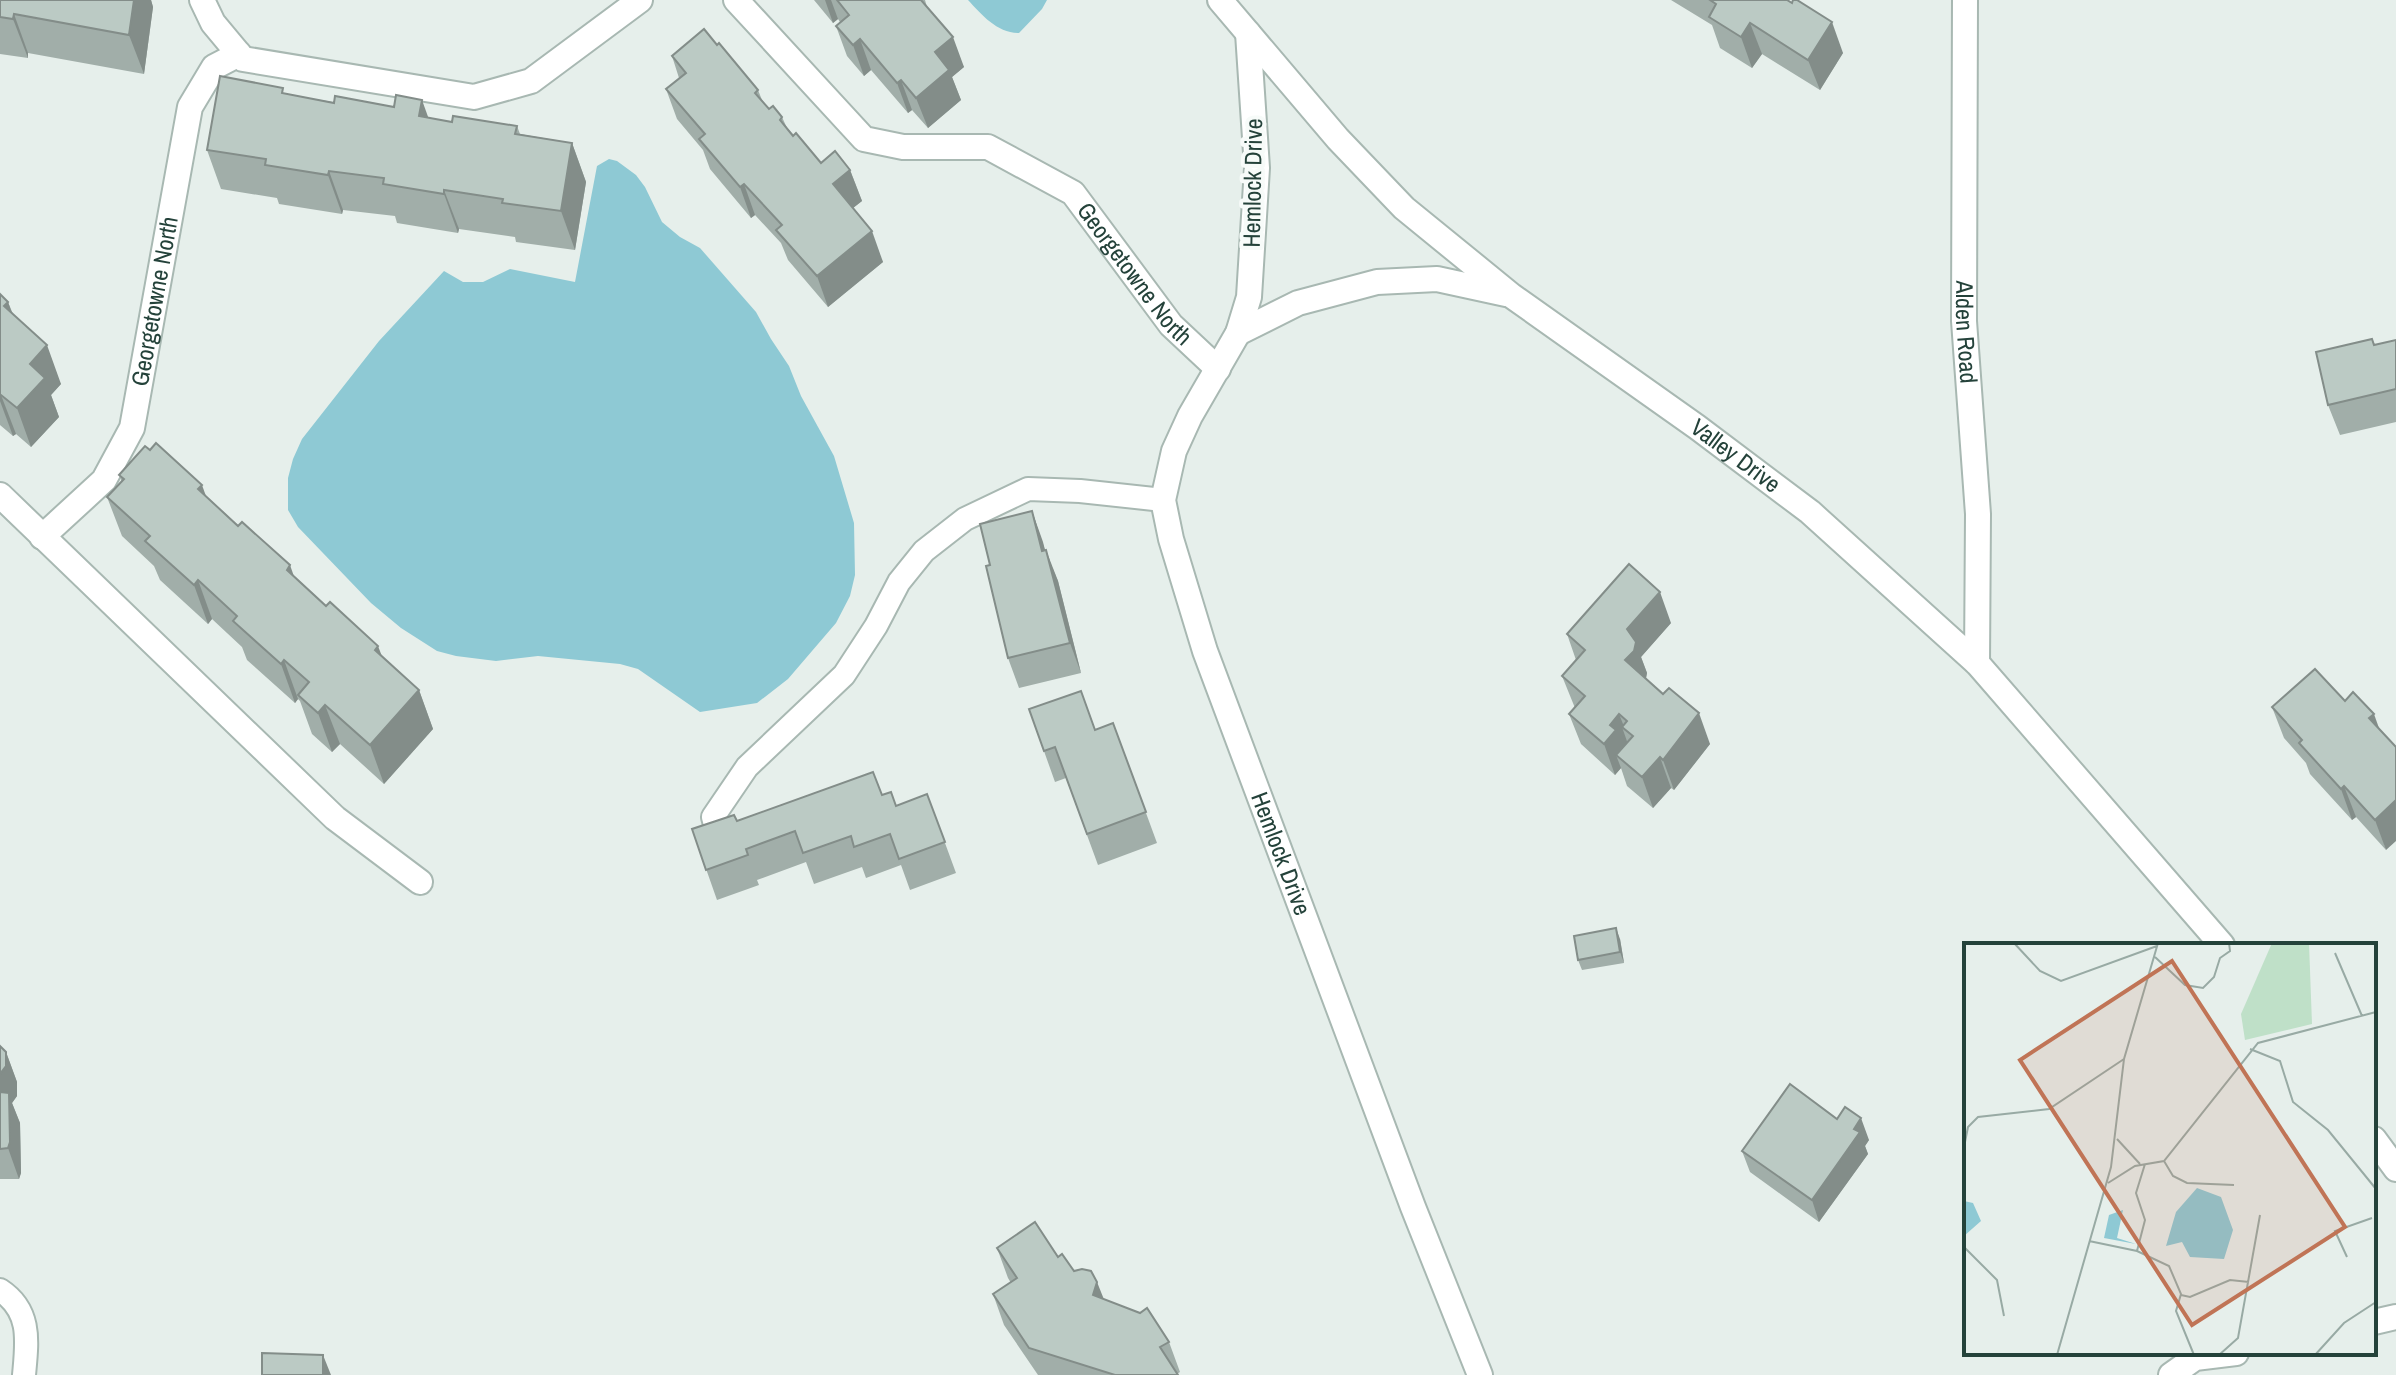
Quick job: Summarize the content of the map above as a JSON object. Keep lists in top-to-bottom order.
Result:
{
  "streets": {
    "street": [
      "Hemlock Drive",
      "Georgetowne North",
      "Alden Road",
      "Valley Drive"
    ]
  },
  "crossings": [
    ["Hemlock Drive", "Georgetowne North"],
    ["Hemlock Drive", "Valley Drive"],
    ["Alden Road", "Valley Drive"]
  ]
}
